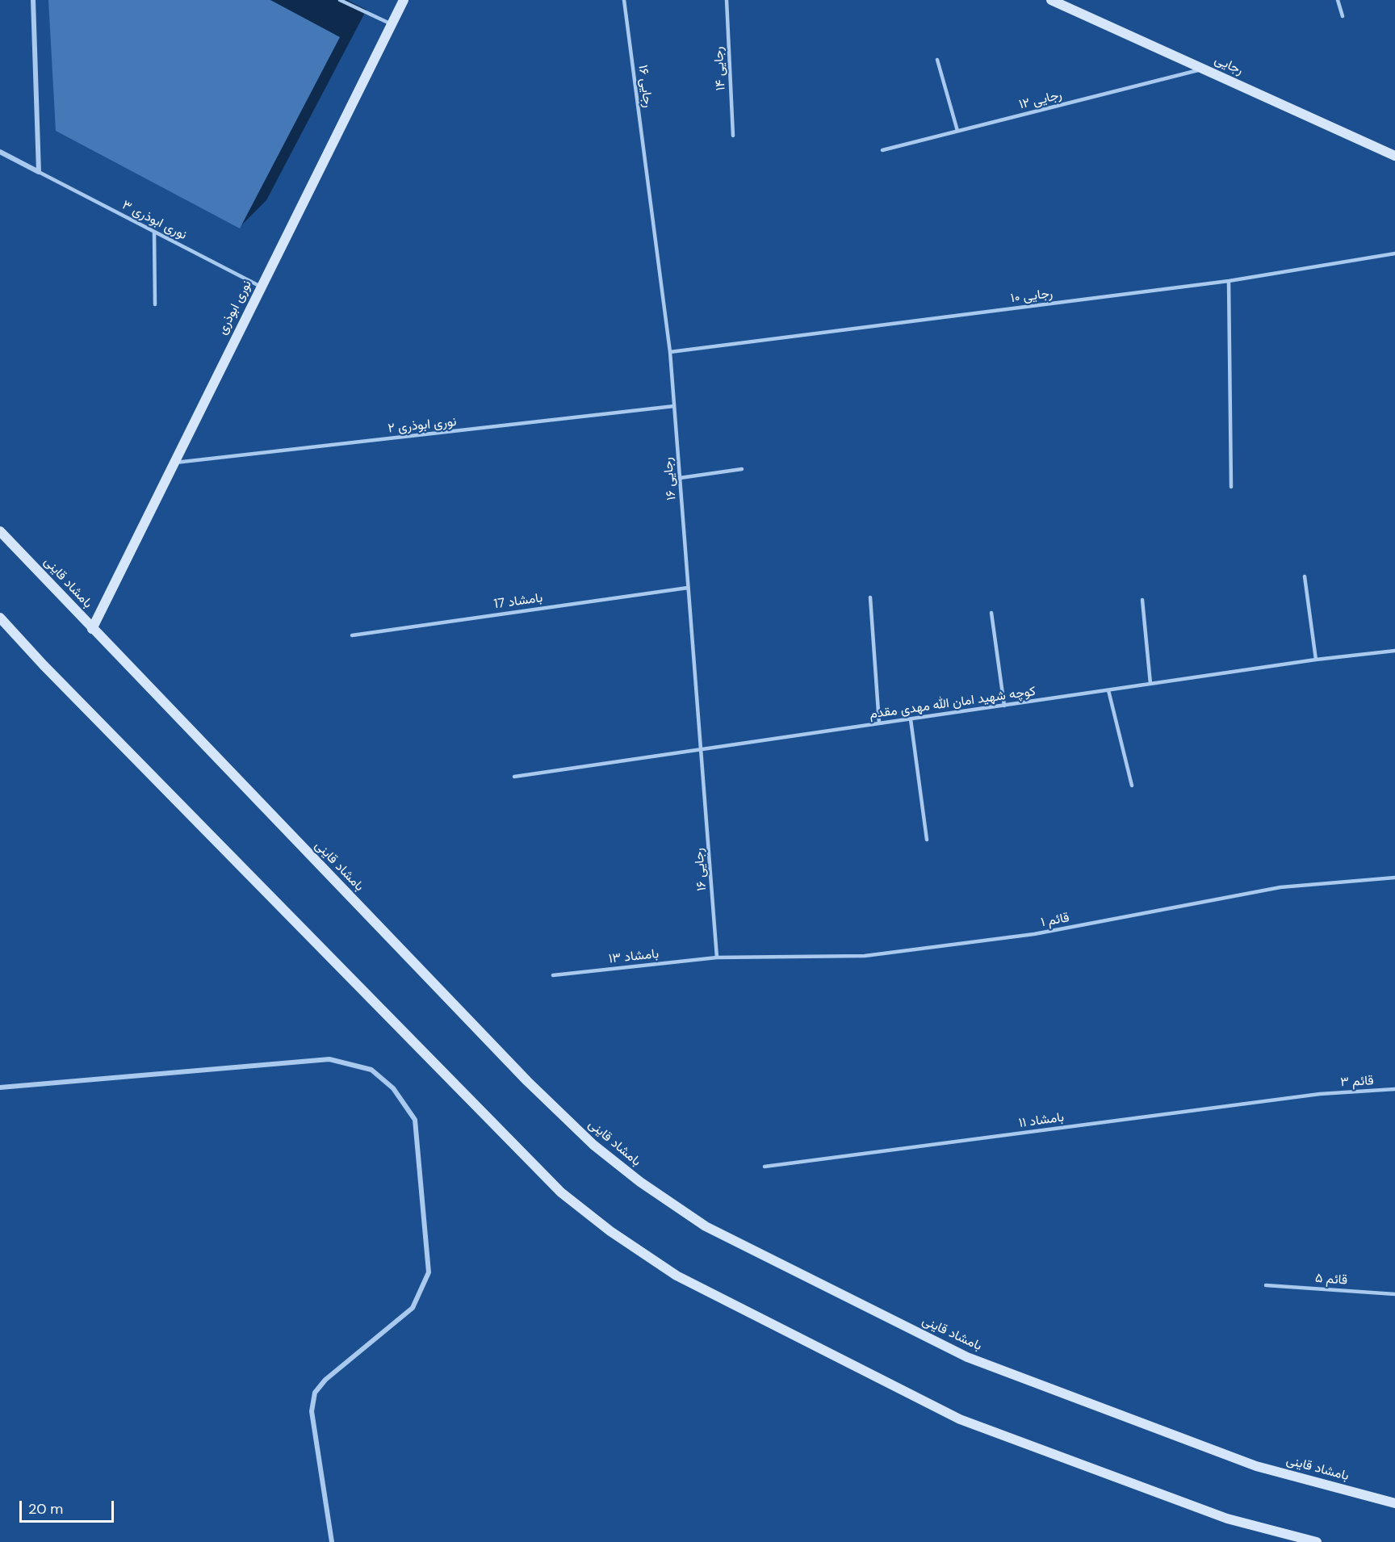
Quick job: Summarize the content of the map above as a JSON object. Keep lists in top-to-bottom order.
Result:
{
  "streets": {
    "main road": ["رجایی", "نوری ابوذری", "بامشاد قاینی"],
    "lane": [
      "رجایی ۱۴",
      "رجایی ۱۶",
      "رجایی ۱۲",
      "نوری ابوذری ۳",
      "رجایی ۱۰",
      "نوری ابوذری ۲",
      "بامشاد 17",
      "کوچه شهید امان الله مهدی مقدم",
      "قائم ۱",
      "بامشاد ۱۳",
      "قائم ۳",
      "بامشاد ۱۱",
      "قائم ۵"
    ]
  },
  "crossings": [
    ["رجایی", "رجایی ۱۲"],
    ["رجایی ۱۶", "رجایی ۱۰"],
    ["رجایی ۱۶", "نوری ابوذری ۲"],
    ["رجایی ۱۶", "بامشاد 17"],
    ["رجایی ۱۶", "کوچه شهید امان الله مهدی مقدم"],
    ["رجایی ۱۶", "قائم ۱"],
    ["رجایی ۱۶", "بامشاد ۱۳"],
    ["نوری ابوذری ۳", "نوری ابوذری"],
    ["نوری ابوذری", "نوری ابوذری ۲"],
    ["نوری ابوذری", "بامشاد قاینی"],
    ["قائم ۱", "بامشاد ۱۳"],
    ["قائم ۳", "بامشاد ۱۱"]
  ],
  "scale_bar": "20 m"
}
